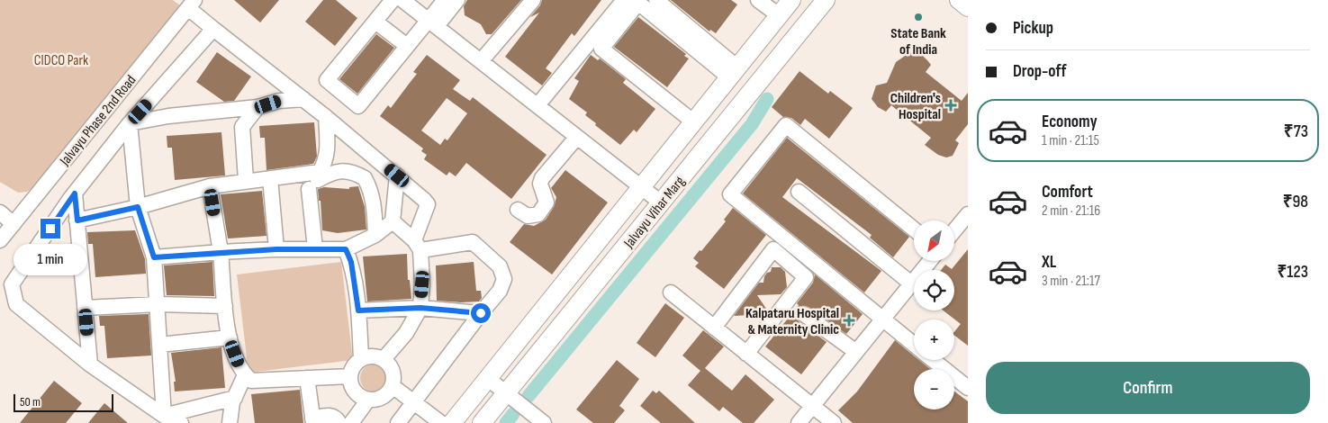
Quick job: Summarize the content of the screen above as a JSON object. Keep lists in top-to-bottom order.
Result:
{
  "streets": {
    "main road": ["Jalvayu Vihar Marg"],
    "street": ["Jalvayu Phase 2nd Road"]
  },
  "parks": ["CIDCO Park"],
  "places": {
    "other": ["State Bank of India"],
    "health": ["Children's Hospital", "Kalpataru Hospital & Maternity Clinic"]
  },
  "scale_bar": "50 m",
  "north": "bottom left",
  "page": {
    "banner": ["Pickup", "Drop-off"],
    "list": [
      {
        "name": "Economy",
        "note": "1 min · 21:15",
        "value": "₹73"
      },
      {
        "name": "Comfort",
        "note": "2 min · 21:16",
        "value": "₹98"
      },
      {
        "name": "XL",
        "note": "3 min · 21:17",
        "value": "₹123"
      }
    ],
    "map_buttons": ["+", "−"],
    "bubble": "1 min",
    "buttons": "Confirm",
    "scale": "50 m"
  }
}
